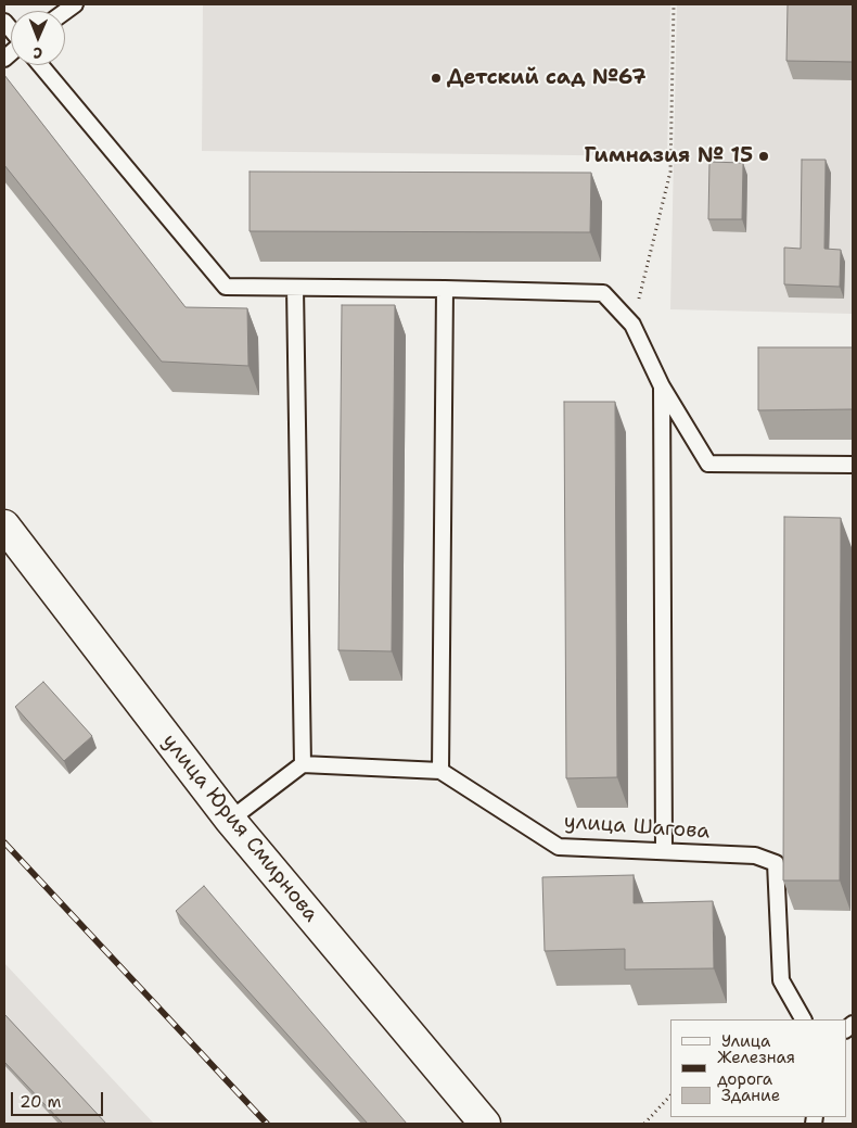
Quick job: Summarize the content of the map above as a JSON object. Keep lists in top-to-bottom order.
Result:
{
  "streets": {
    "main road": ["улица Юрия Смирнова"],
    "lane": ["улица Шагова"]
  },
  "places": ["Детский сад №67", "Гимназия № 15"],
  "legend": ["Улица", "Железная дорога", "Здание"],
  "scale_bar": "20 m",
  "north": "bottom"
}
